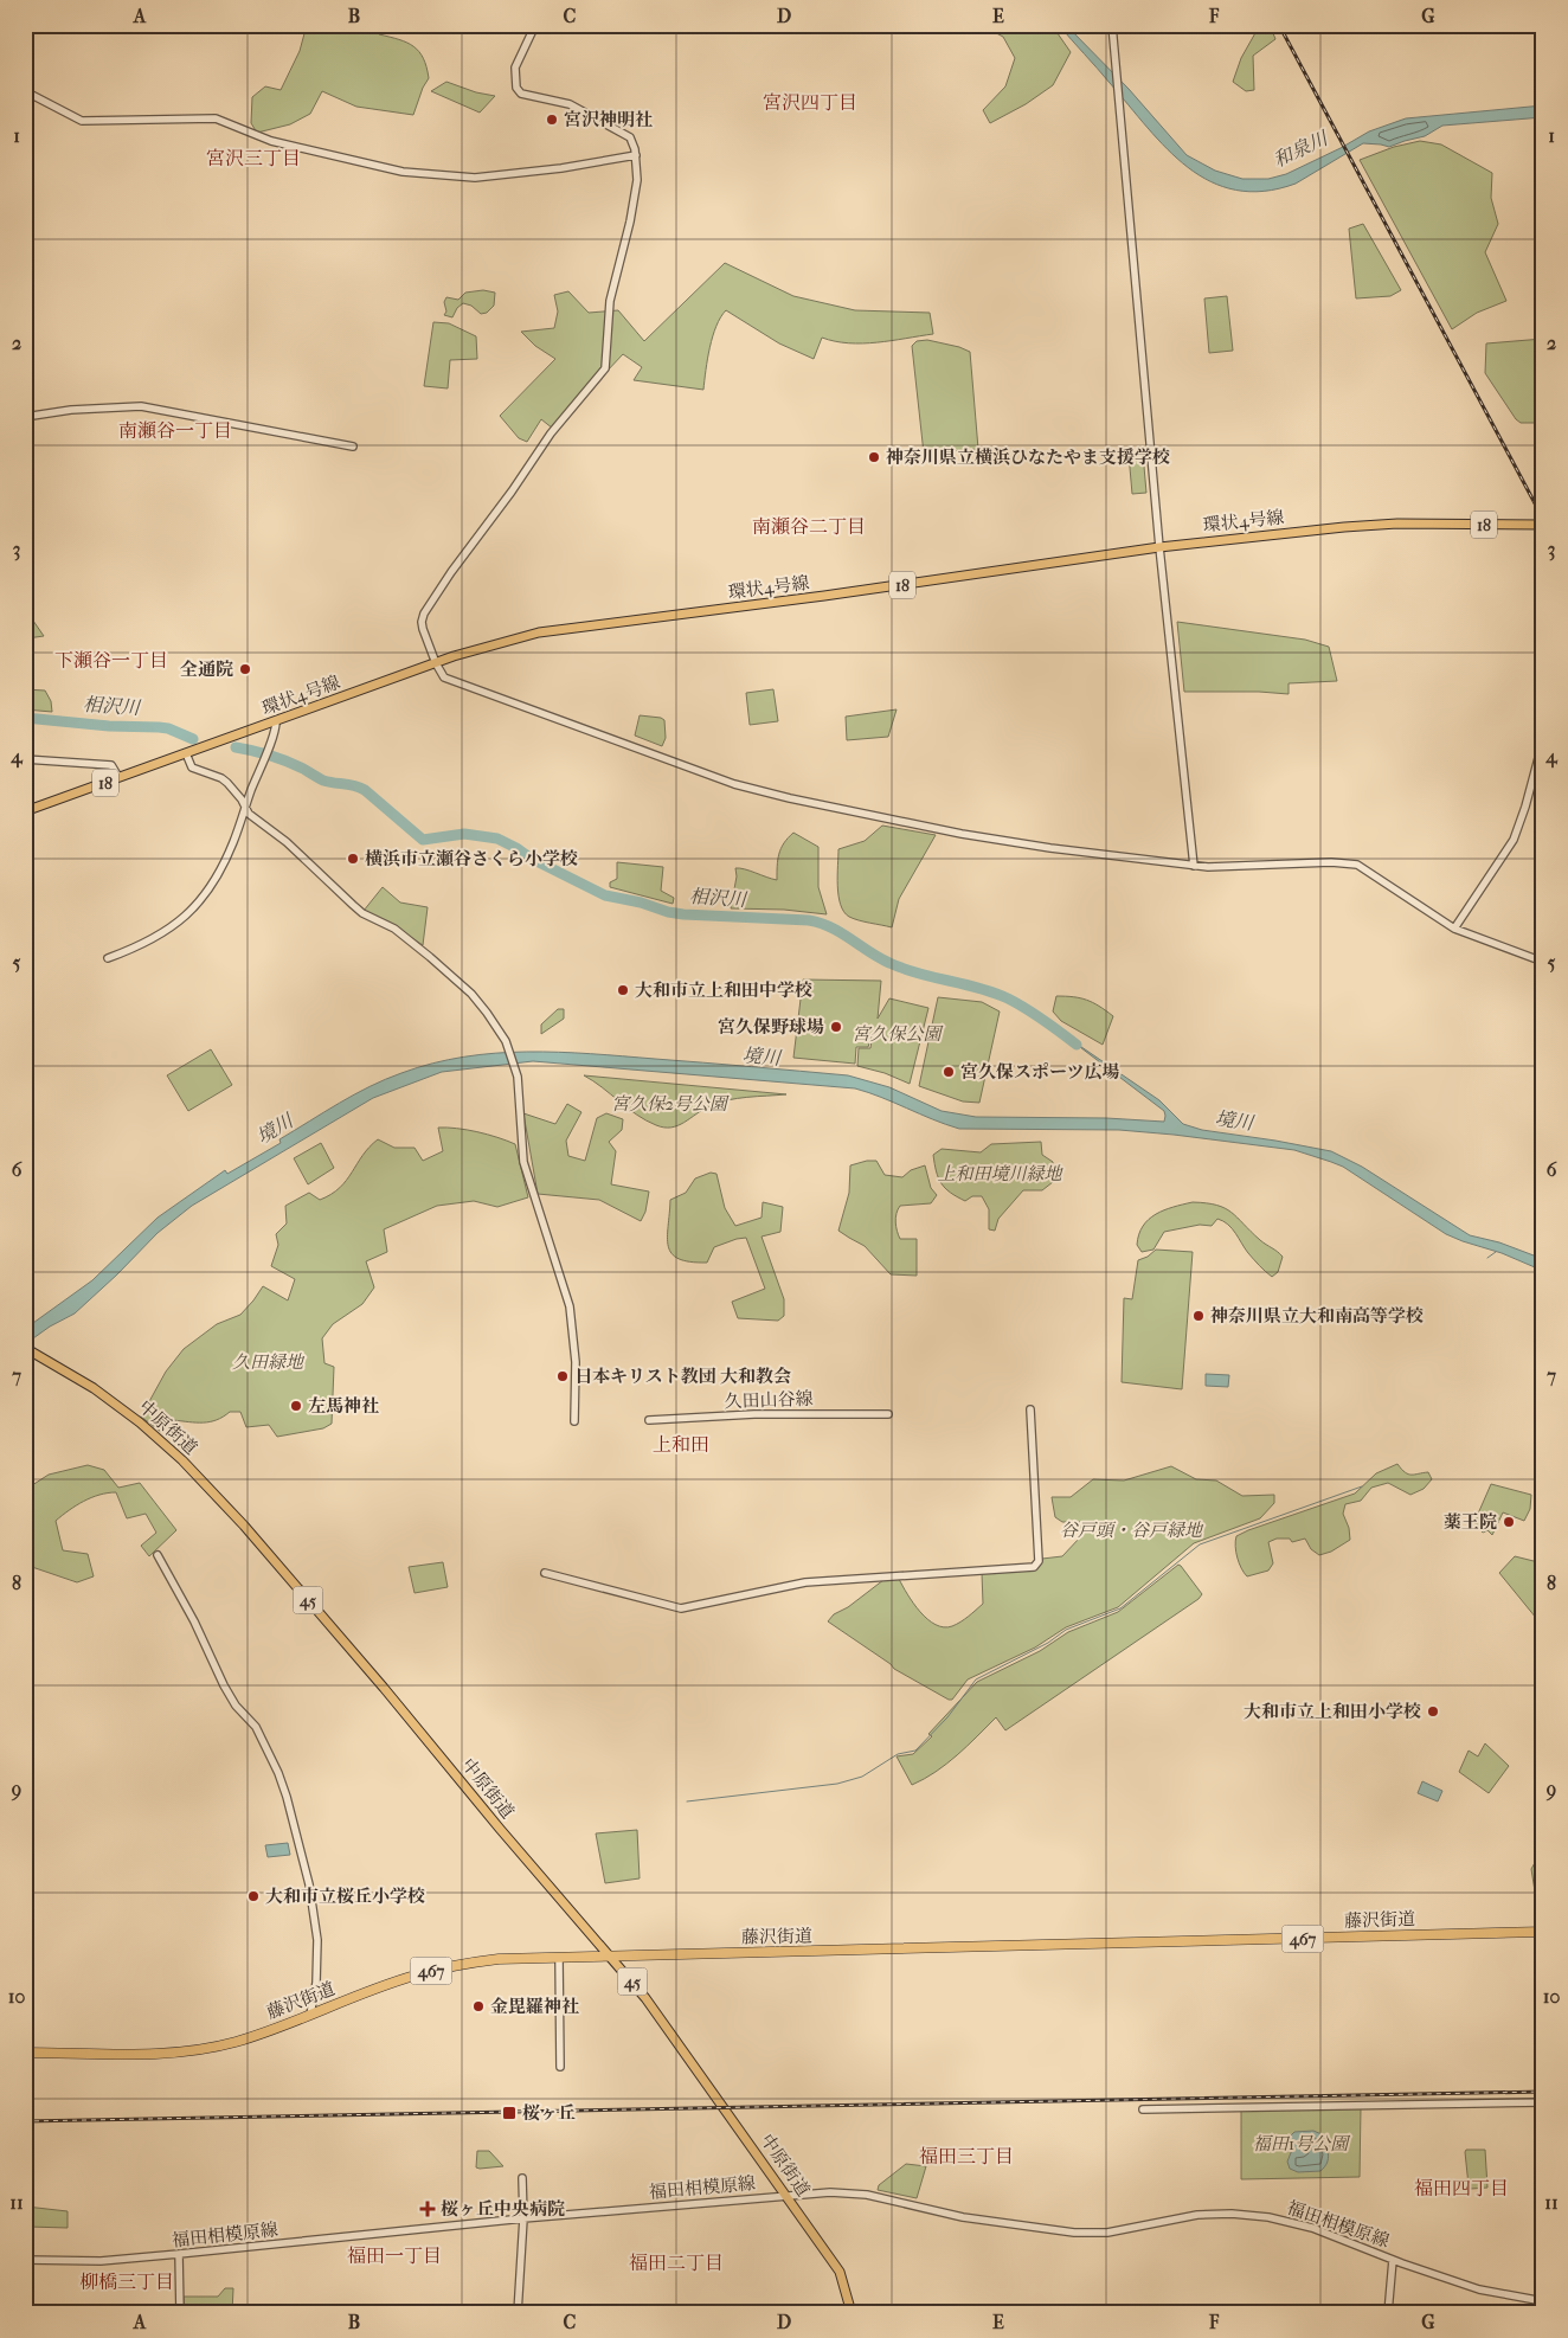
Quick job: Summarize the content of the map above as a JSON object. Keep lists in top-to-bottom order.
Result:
{
  "streets": {
    "highway": ["藤沢街道", "467"],
    "main road": [
      "環状4号線",
      "18",
      "中原街道",
      "45"
    ],
    "street": ["久田山谷線", "福田相模原線"]
  },
  "crossings": [
    ["中原街道", "藤沢街道"],
    ["中原街道", "福田相模原線"]
  ],
  "districts": [
    "宮沢四丁目",
    "宮沢三丁目",
    "南瀬谷一丁目",
    "南瀬谷二丁目",
    "下瀬谷一丁目",
    "上和田",
    "福田三丁目",
    "福田四丁目",
    "福田一丁目",
    "福田二丁目",
    "柳橋三丁目"
  ],
  "water": ["和泉川", "相沢川", "境川"],
  "parks": [
    "宮久保公園",
    "宮久保2号公園",
    "上和田境川緑地",
    "久田緑地",
    "谷戸頭・谷戸緑地",
    "福田1号公園"
  ],
  "places": {
    "other": [
      "宮沢神明社",
      "神奈川県立横浜ひなたやま支援学校",
      "全通院",
      "横浜市立瀬谷さくら小学校",
      "大和市立上和田中学校",
      "宮久保野球場",
      "宮久保スポーツ広場",
      "神奈川県立大和南高等学校",
      "日本キリスト教団 大和教会",
      "左馬神社",
      "薬王院",
      "大和市立上和田小学校",
      "大和市立桜丘小学校",
      "金毘羅神社"
    ],
    "transit": ["桜ヶ丘"],
    "health": ["桜ヶ丘中央病院"]
  },
  "grid": {
    "columns": [
      "A",
      "B",
      "C",
      "D",
      "E",
      "F",
      "G"
    ],
    "rows": [
      "1",
      "2",
      "3",
      "4",
      "5",
      "6",
      "7",
      "8",
      "9",
      "10",
      "11"
    ]
  }
}
